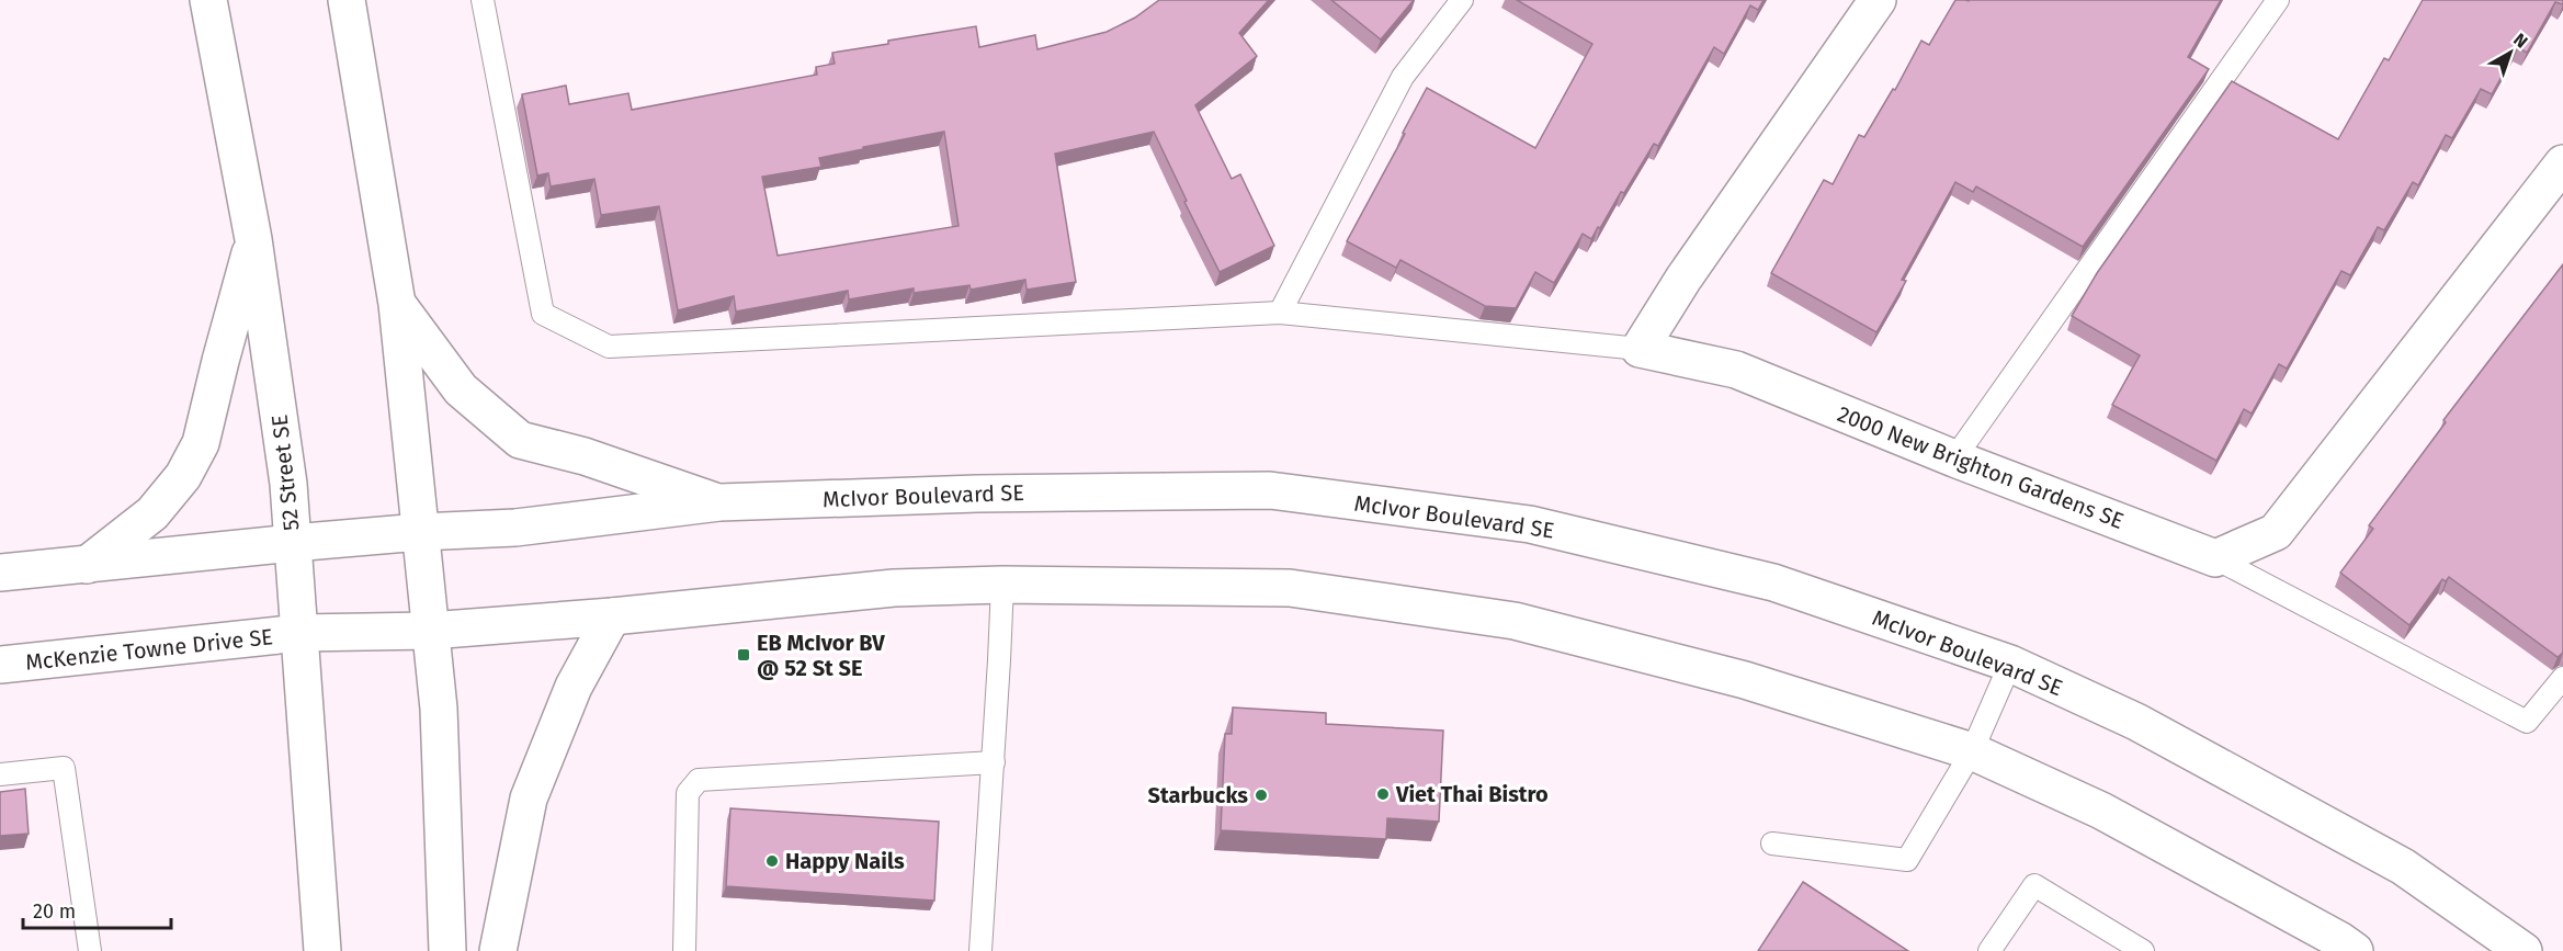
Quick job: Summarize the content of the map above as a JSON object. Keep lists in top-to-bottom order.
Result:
{
  "streets": {
    "main road": [
      "2000 New Brighton Gardens SE",
      "52 Street SE",
      "McIvor Boulevard SE",
      "McKenzie Towne Drive SE"
    ]
  },
  "crossings": [
    ["52 Street SE", "McIvor Boulevard SE"],
    ["52 Street SE", "McKenzie Towne Drive SE"]
  ],
  "places": {
    "transit": ["EB McIvor BV @ 52 St SE"],
    "other": ["Viet Thai Bistro", "Starbucks", "Happy Nails"]
  },
  "scale_bar": "20 m",
  "north": "top right"
}
